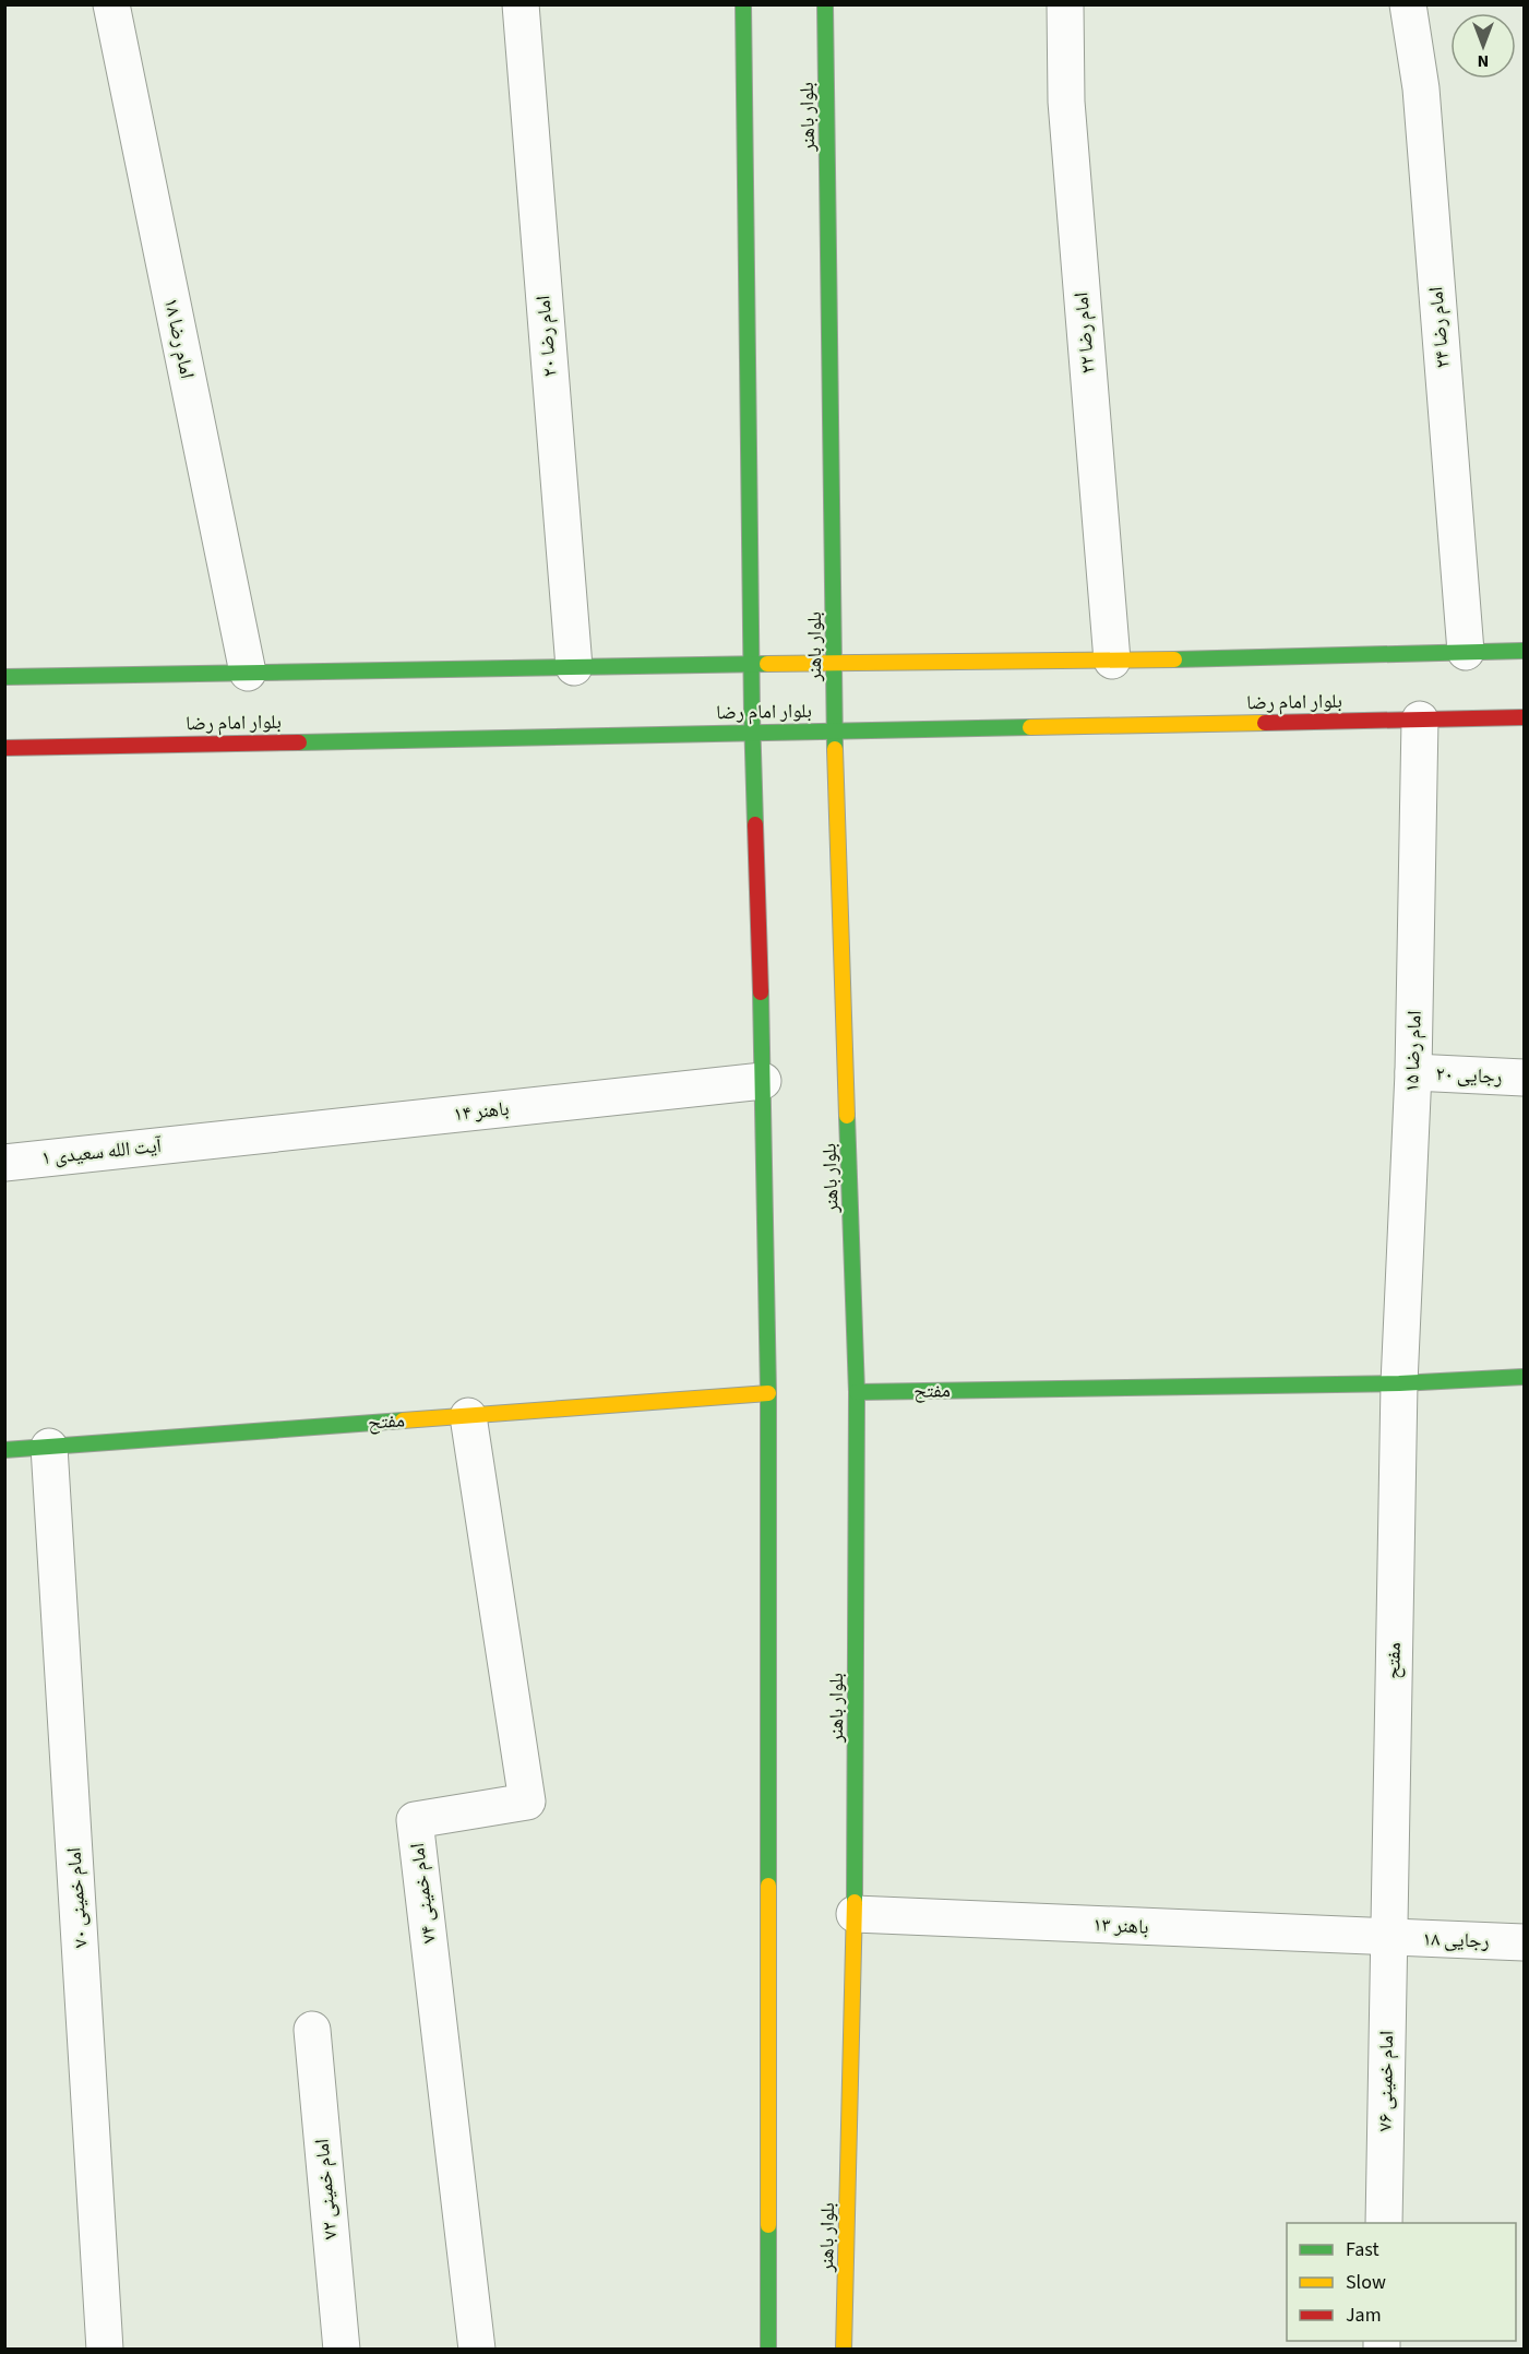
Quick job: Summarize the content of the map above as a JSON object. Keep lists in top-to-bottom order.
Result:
{
  "streets": {
    "main road": ["بلوار باهنر", "بلوار امام رضا", "مفتح"],
    "street": [
      "امام رضا ۲۴",
      "امام رضا ۲۲",
      "امام رضا ۲۰",
      "امام رضا ۱۸",
      "امام رضا ۱۵",
      "رجایی ۲۰",
      "باهنر ۱۴",
      "آیت الله سعیدی ۱",
      "امام خمینی ۷۴",
      "امام خمینی ۷۰",
      "باهنر ۱۳",
      "رجایی ۱۸",
      "امام خمینی ۷۶",
      "امام خمینی ۷۲"
    ]
  },
  "crossings": [
    ["بلوار باهنر", "بلوار امام رضا"],
    ["بلوار باهنر", "مفتح"],
    ["بلوار باهنر", "باهنر ۱۳"],
    ["بلوار امام رضا", "امام رضا ۱۵"],
    ["امام رضا ۱۵", "رجایی ۲۰"],
    ["امام رضا ۱۵", "مفتح"],
    ["باهنر ۱۴", "آیت الله سعیدی ۱"],
    ["مفتح", "امام خمینی ۷۴"],
    ["مفتح", "امام خمینی ۷۰"],
    ["مفتح", "باهنر ۱۳"],
    ["مفتح", "رجایی ۱۸"],
    ["مفتح", "امام خمینی ۷۶"],
    ["باهنر ۱۳", "رجایی ۱۸"],
    ["باهنر ۱۳", "امام خمینی ۷۶"],
    ["رجایی ۱۸", "امام خمینی ۷۶"]
  ],
  "legend": ["Fast", "Slow", "Jam"],
  "north": "bottom"
}
